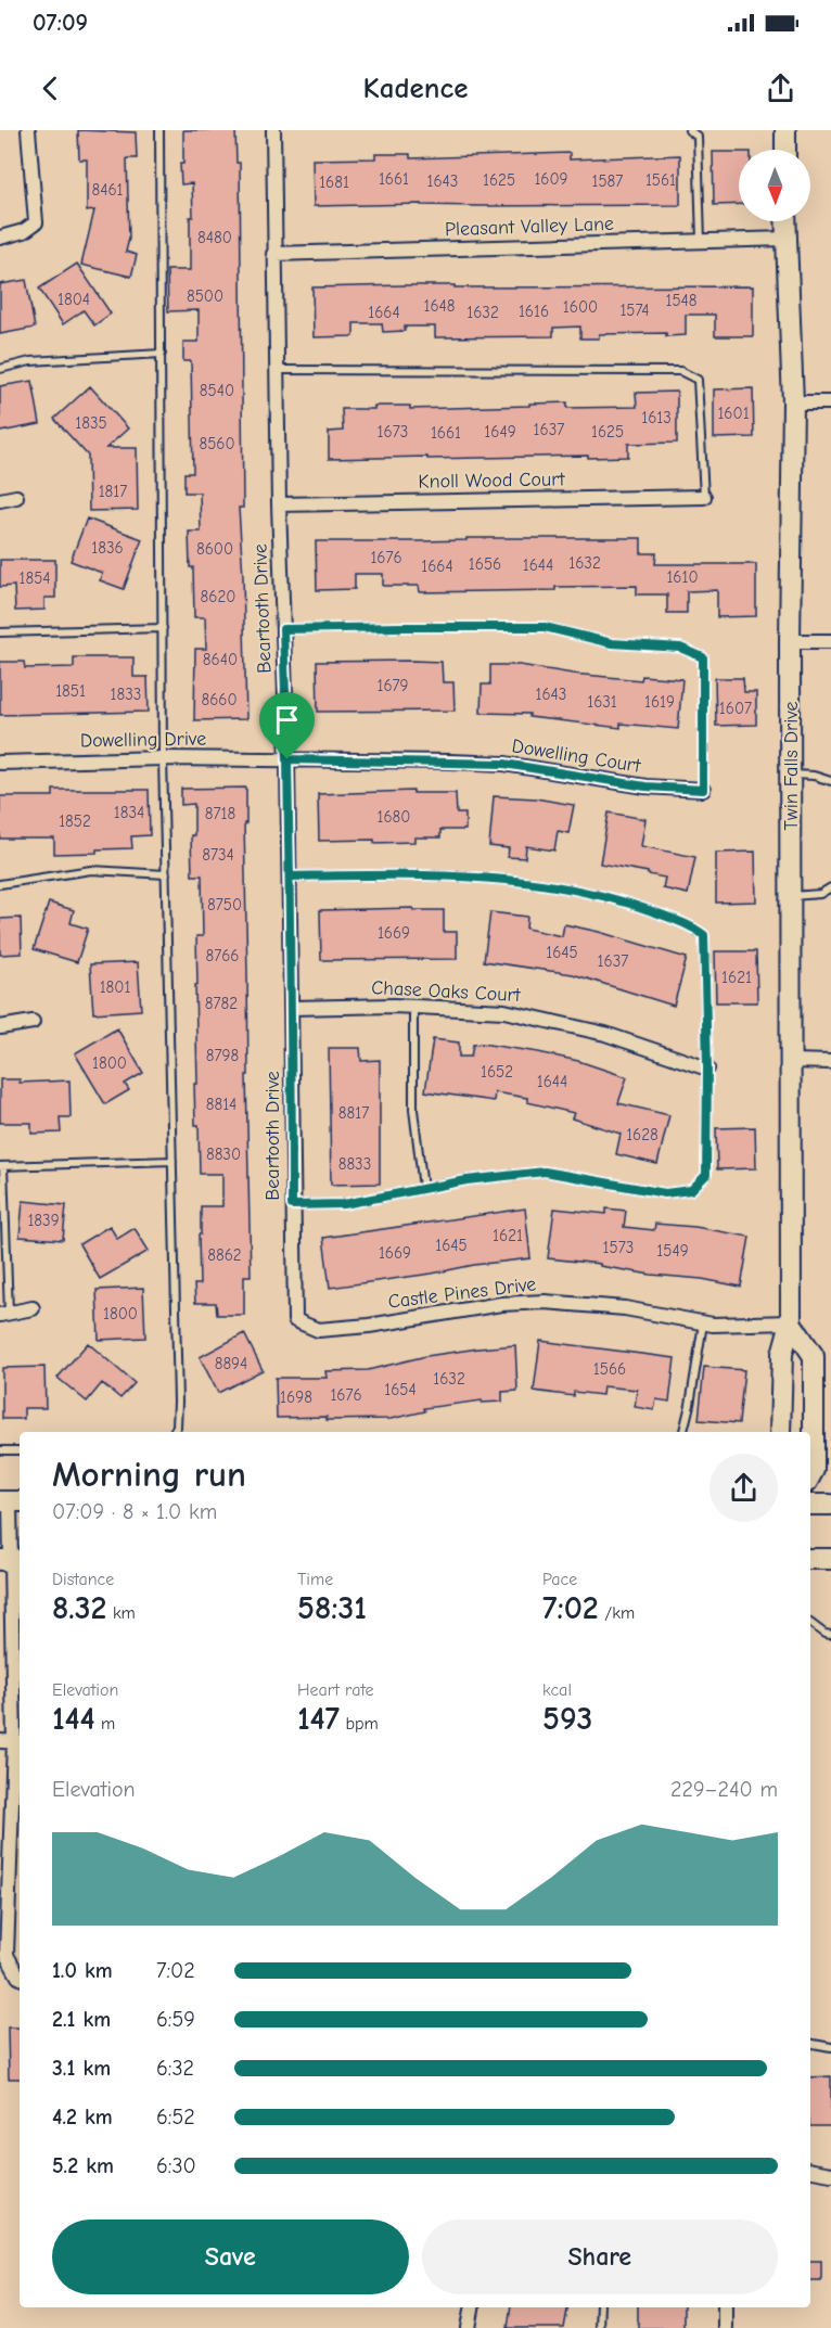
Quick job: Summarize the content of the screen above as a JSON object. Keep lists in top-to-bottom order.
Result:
{
  "streets": {
    "street": [
      "Pleasant Valley Lane",
      "Knoll Wood Court",
      "Beartooth Drive",
      "Dowelling Drive",
      "Dowelling Court",
      "Twin Falls Drive",
      "Chase Oaks Court",
      "Castle Pines Drive"
    ]
  },
  "crossings": [
    ["Pleasant Valley Lane", "Beartooth Drive"],
    ["Pleasant Valley Lane", "Twin Falls Drive"],
    ["Knoll Wood Court", "Beartooth Drive"],
    ["Beartooth Drive", "Dowelling Drive"],
    ["Beartooth Drive", "Dowelling Court"],
    ["Beartooth Drive", "Chase Oaks Court"],
    ["Beartooth Drive", "Castle Pines Drive"],
    ["Dowelling Drive", "Dowelling Court"],
    ["Twin Falls Drive", "Castle Pines Drive"]
  ],
  "house_numbers": [
    "1661",
    "1609",
    "1625",
    "1561",
    "1643",
    "1587",
    "1681",
    "8461",
    "8480",
    "8500",
    "1804",
    "1548",
    "1648",
    "1600",
    "1574",
    "1616",
    "1664",
    "1632",
    "8540",
    "1601",
    "1613",
    "1835",
    "1637",
    "1673",
    "1649",
    "1625",
    "1661",
    "8560",
    "1817",
    "1836",
    "8600",
    "1676",
    "1632",
    "1656",
    "1644",
    "1664",
    "1610",
    "1854",
    "8620",
    "8640",
    "1679",
    "1851",
    "1833",
    "1643",
    "8660",
    "1631",
    "1619",
    "1607",
    "1834",
    "8718",
    "1680",
    "1852",
    "8734",
    "8750",
    "1669",
    "1645",
    "8766",
    "1637",
    "1621",
    "1801",
    "8782",
    "8798",
    "1800",
    "1652",
    "1644",
    "8814",
    "8817",
    "1628",
    "8830",
    "8833",
    "1839",
    "1621",
    "1645",
    "1573",
    "1549",
    "1669",
    "8862",
    "1800",
    "8894",
    "1566",
    "1632",
    "1654",
    "1676",
    "1698"
  ],
  "north": "bottom",
  "page": {
    "status": "07:09",
    "header": "Kadence",
    "heading": ["Morning run", "07:09 · 8 × 1.0 km"],
    "stats": [
      ["Distance", "8.32 km"],
      ["Time", "58:31"],
      ["Pace", "7:02 /km"],
      ["Elevation", "144 m"],
      ["Heart rate", "147 bpm"],
      ["kcal", "593"]
    ],
    "chart": ["Elevation", "229–240 m"],
    "list": [
      {
        "name": "1.0 km",
        "note": "7:02"
      },
      {
        "name": "2.1 km",
        "note": "6:59"
      },
      {
        "name": "3.1 km",
        "note": "6:32"
      },
      {
        "name": "4.2 km",
        "note": "6:52"
      },
      {
        "name": "5.2 km",
        "note": "6:30"
      }
    ],
    "buttons": ["Save", "Share"]
  }
}
